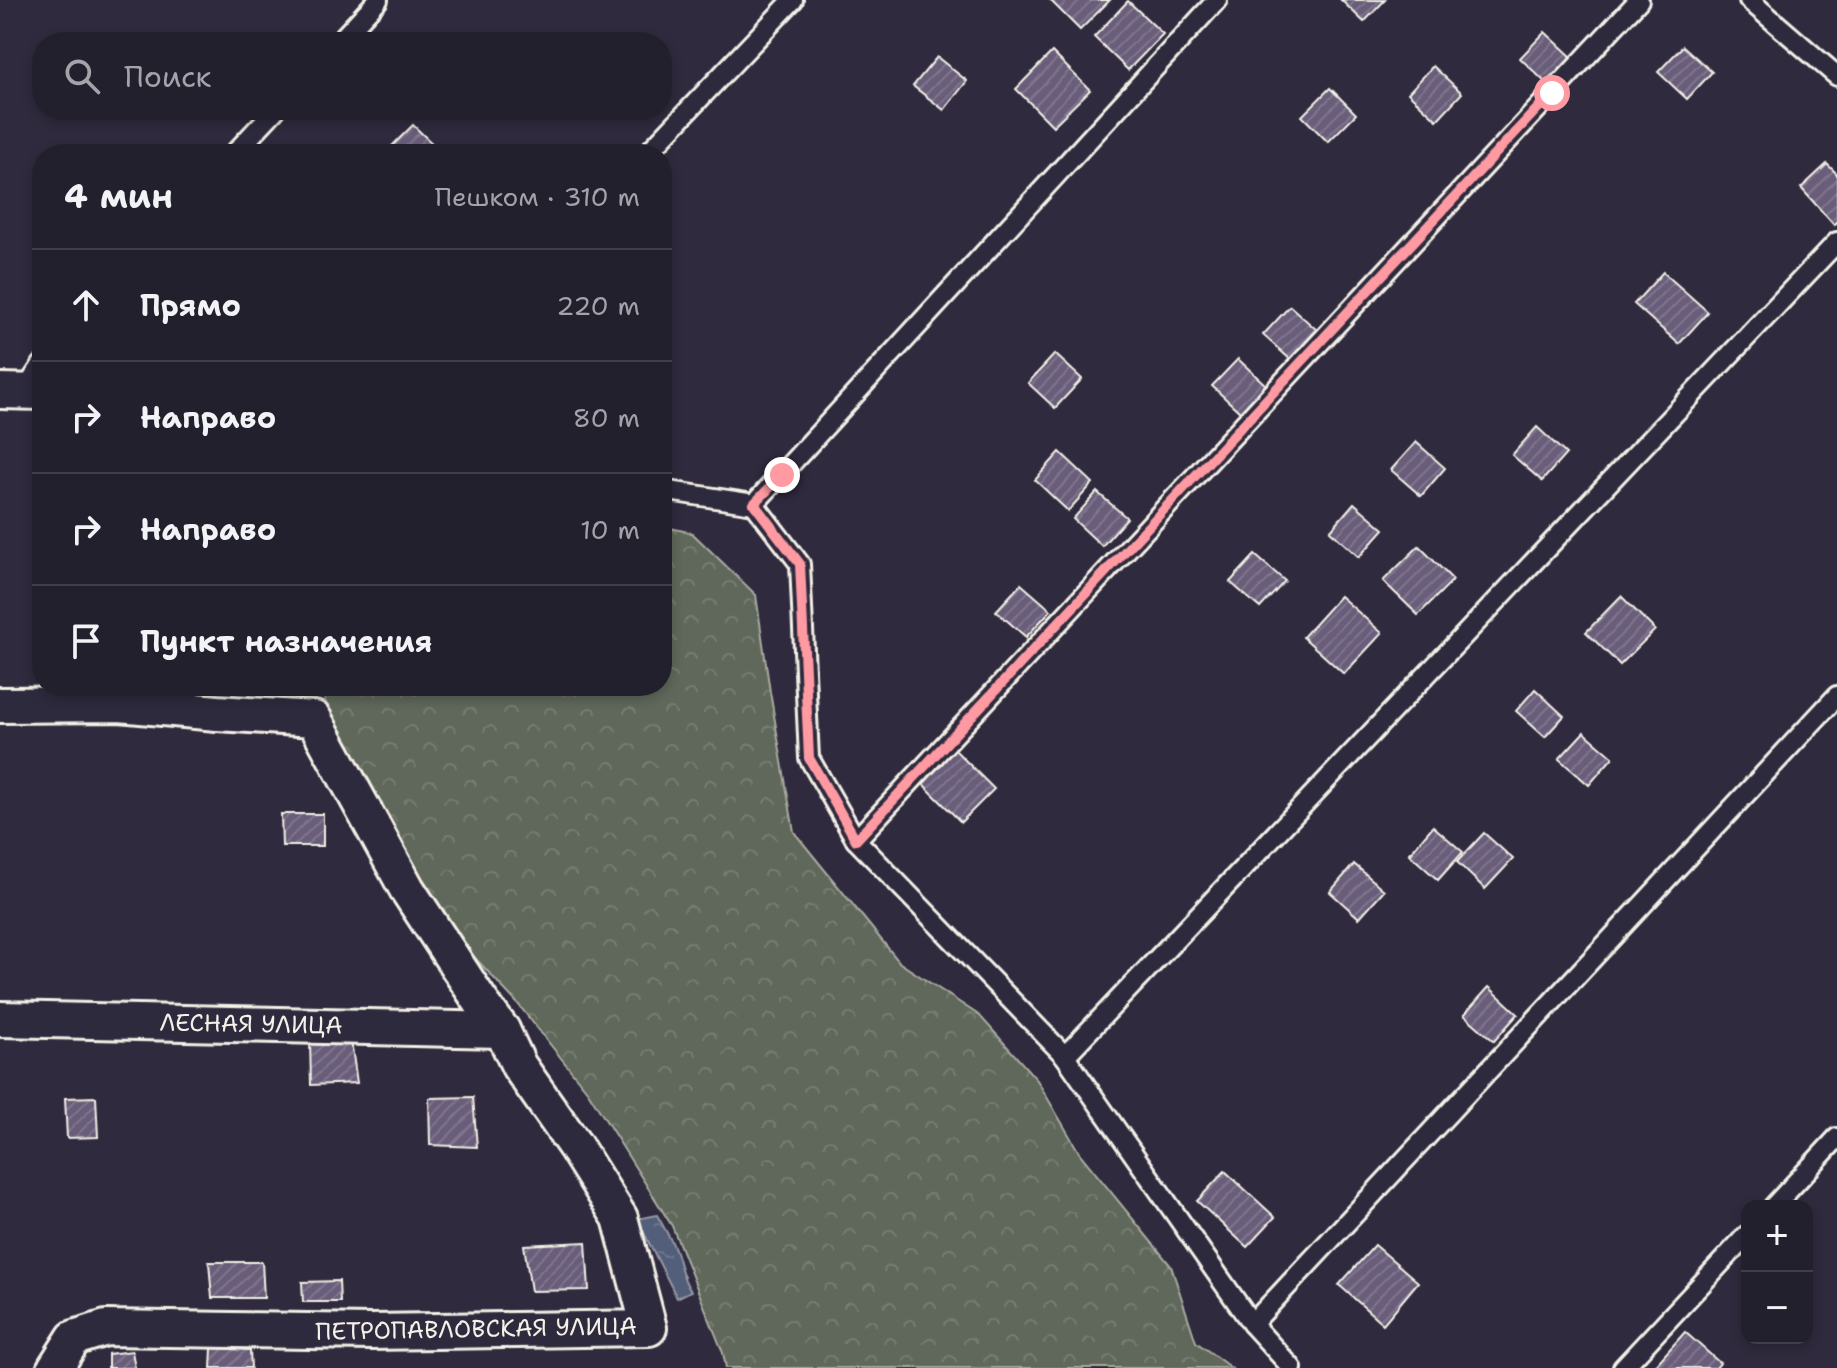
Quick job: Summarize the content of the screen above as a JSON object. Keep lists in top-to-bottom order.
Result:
{
  "streets": {
    "street": ["ЛЕСНАЯ УЛИЦА", "ПЕТРОПАВЛОВСКАЯ УЛИЦА"]
  },
  "crossings": [
    ["ЛЕСНАЯ УЛИЦА", "ПЕТРОПАВЛОВСКАЯ УЛИЦА"]
  ],
  "page": {
    "search": "Поиск",
    "heading": ["4 мин", "Пешком · 310 m"],
    "list": [
      ["Прямо", "220 m"],
      ["Направо", "80 m"],
      ["Направо", "10 m"],
      "Пункт назначения"
    ],
    "map_buttons": ["+", "−"]
  }
}
